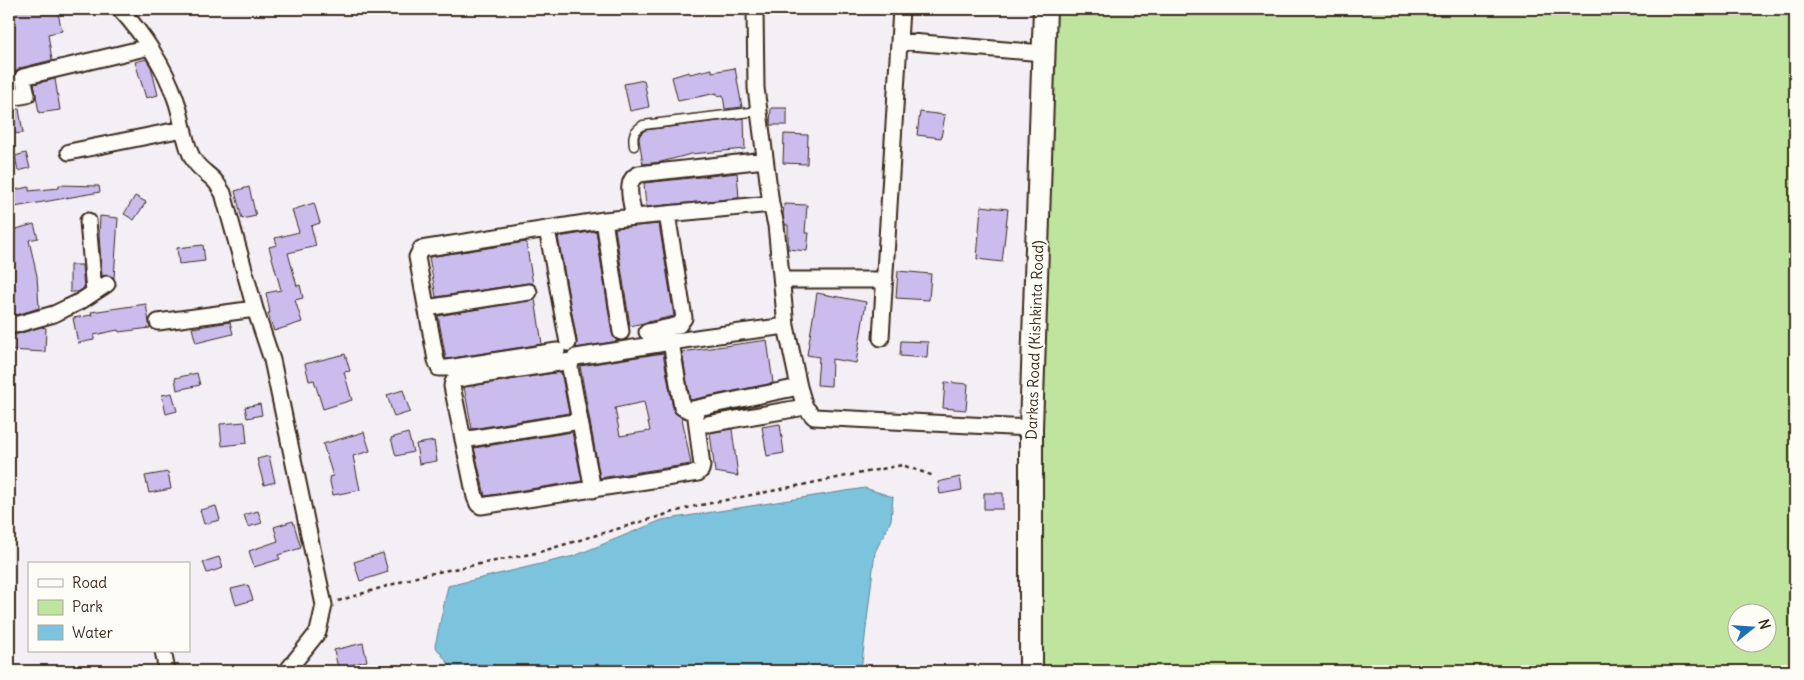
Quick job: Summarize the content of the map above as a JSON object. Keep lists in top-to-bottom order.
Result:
{
  "streets": {
    "main road": ["Darkas Road (Kishkinta Road)"]
  },
  "legend": ["Road", "Park", "Water"],
  "north": "right"
}
